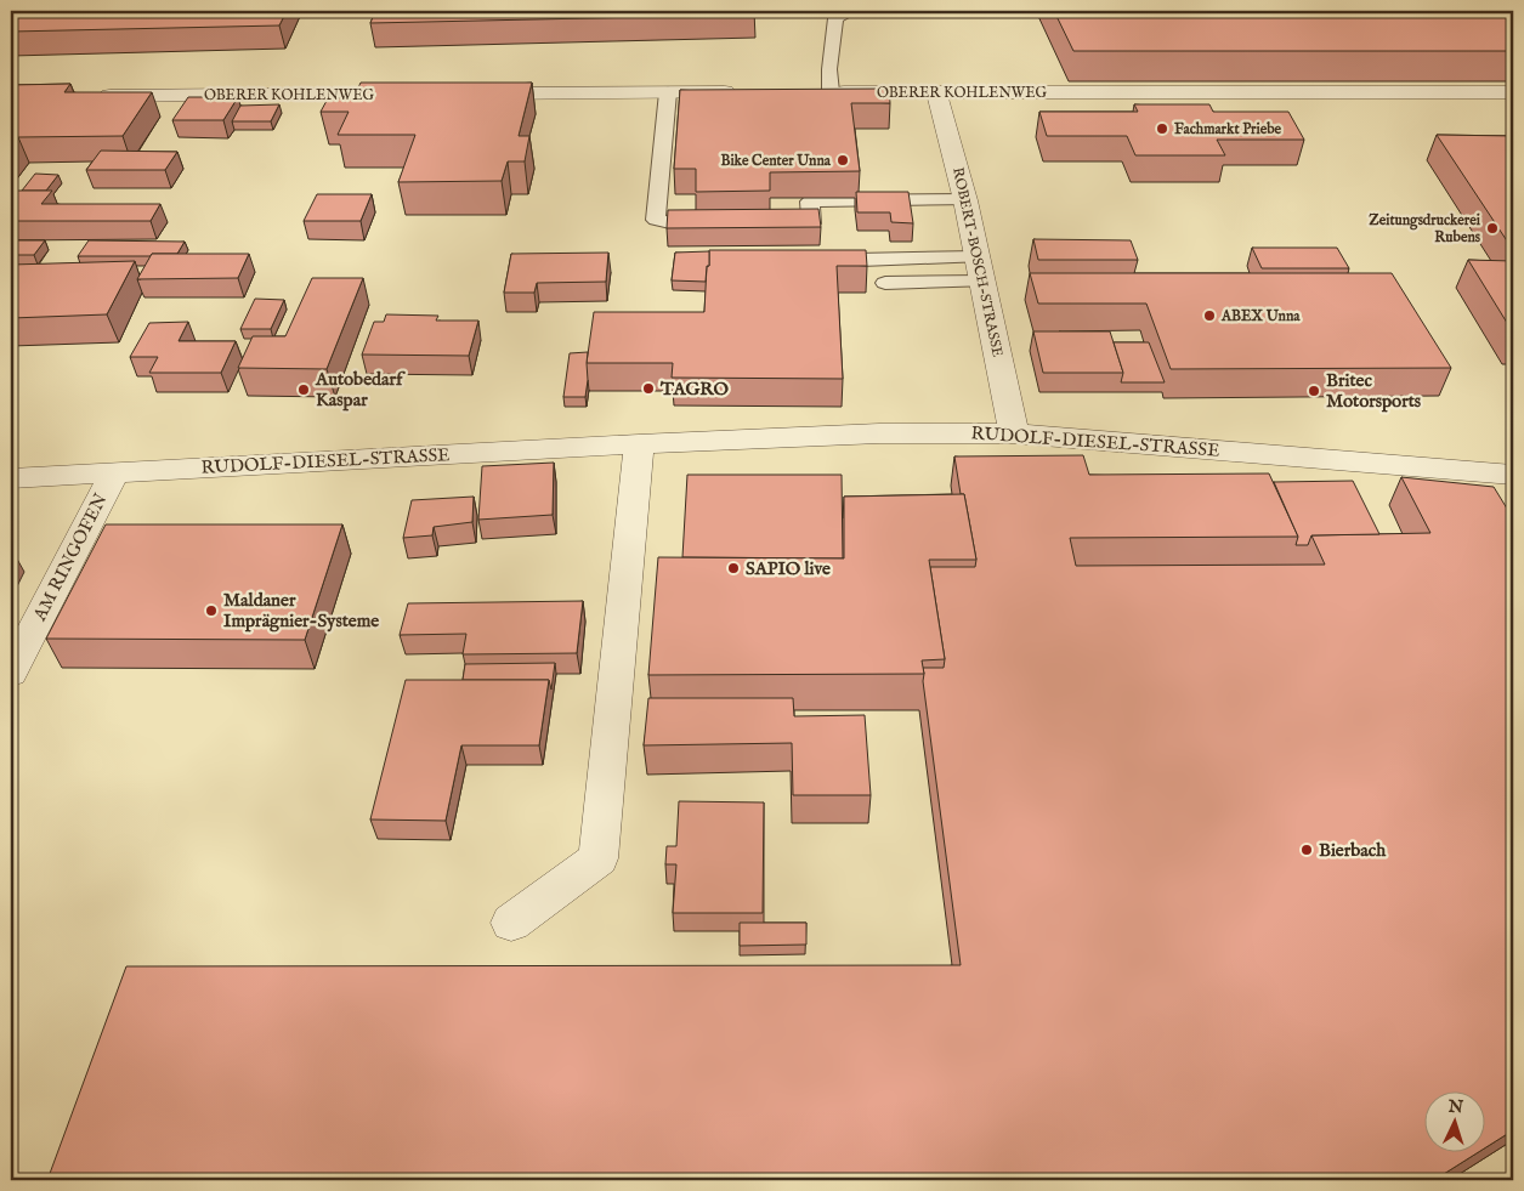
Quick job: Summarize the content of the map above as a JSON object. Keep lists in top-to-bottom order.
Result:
{
  "streets": {
    "street": [
      "OBERER KOHLENWEG",
      "ROBERT-BOSCH-STRASSE",
      "RUDOLF-DIESEL-STRASSE",
      "AM RINGOFEN"
    ]
  },
  "crossings": [
    ["OBERER KOHLENWEG", "ROBERT-BOSCH-STRASSE"],
    ["ROBERT-BOSCH-STRASSE", "RUDOLF-DIESEL-STRASSE"],
    ["RUDOLF-DIESEL-STRASSE", "AM RINGOFEN"]
  ],
  "places": [
    "Fachmarkt Priebe",
    "Bike Center Unna",
    "Zeitungsdruckerei Rubens",
    "ABEX Unna",
    "TAGRO",
    "Autobedarf Kaspar",
    "Britec Motorsports",
    "SAPIO live",
    "Maldaner Imprägnier-Systeme",
    "Bierbach"
  ],
  "north": "top"
}
